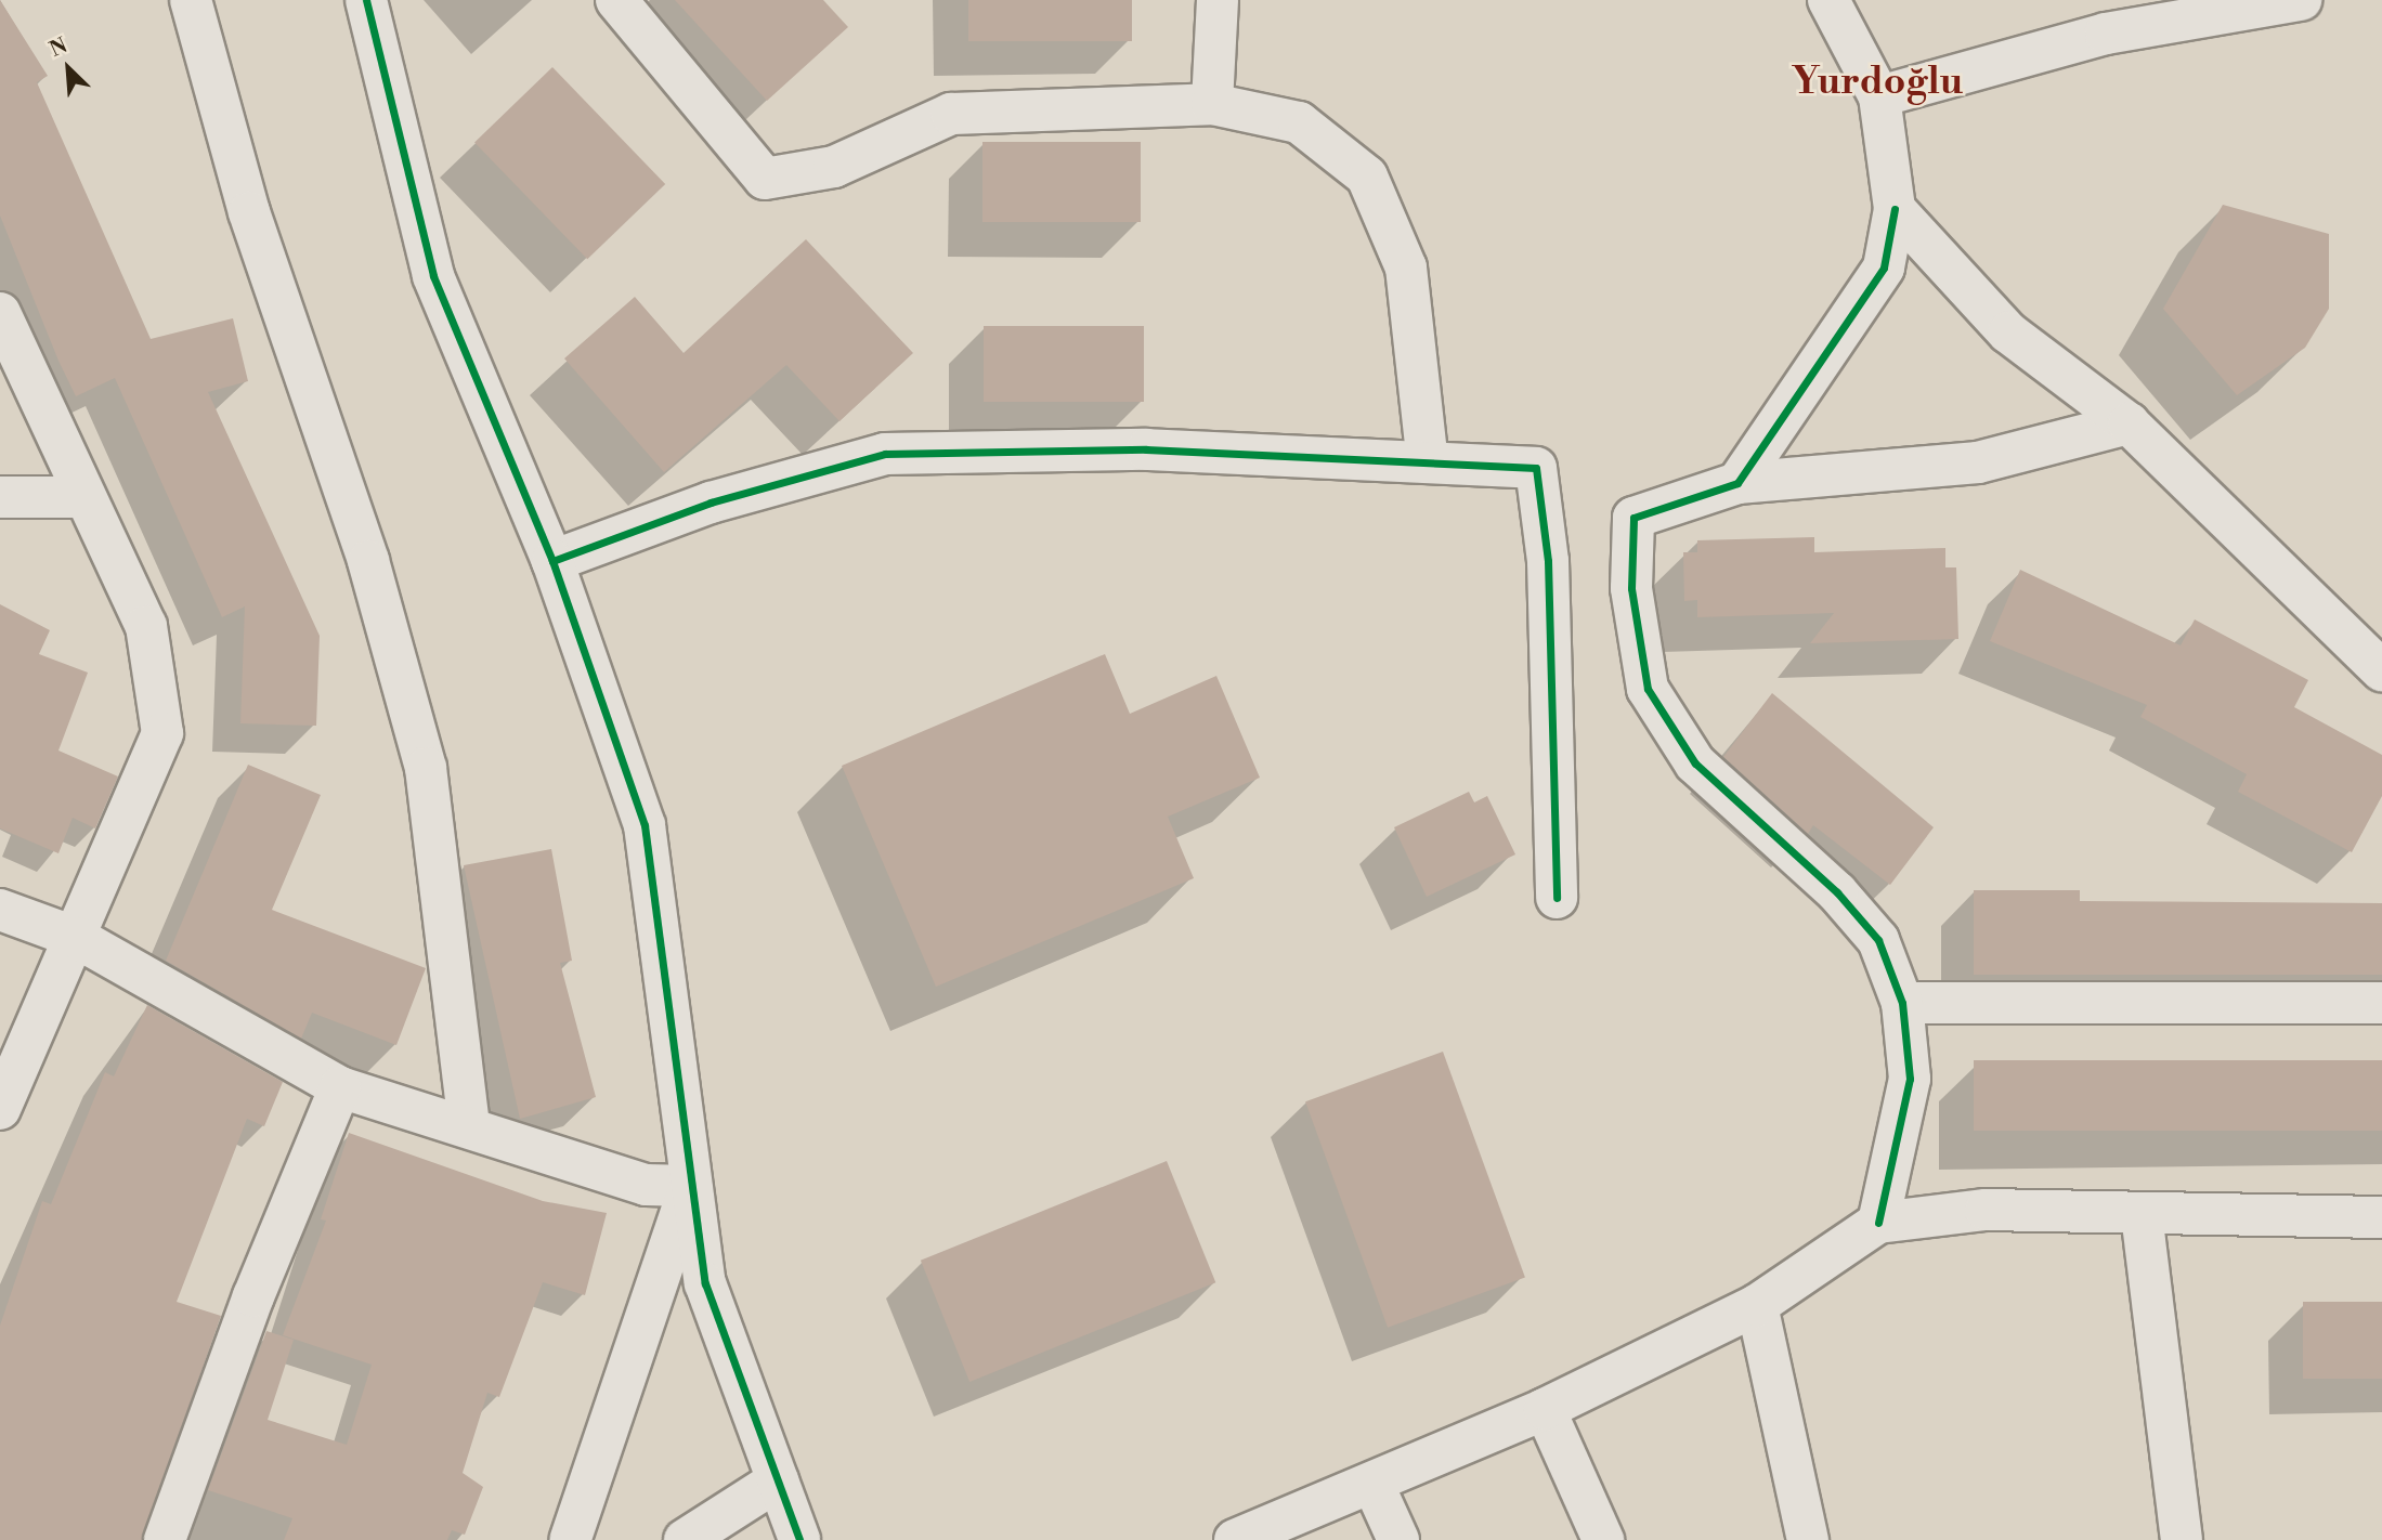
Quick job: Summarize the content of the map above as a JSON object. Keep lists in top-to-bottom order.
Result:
{
  "districts": ["Yurdoğlu"],
  "north": "top left"
}
